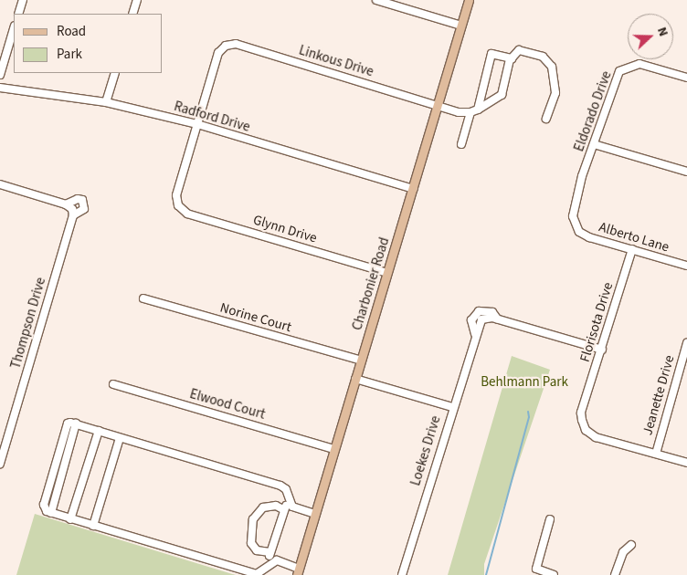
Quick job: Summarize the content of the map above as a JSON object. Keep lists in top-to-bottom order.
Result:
{
  "streets": {
    "main road": ["Charbonier Road"],
    "street": [
      "Linkous Drive",
      "Eldorado Drive",
      "Radford Drive",
      "Glynn Drive",
      "Alberto Lane",
      "Norine Court",
      "Florisota Drive",
      "Thompson Drive",
      "Jeanette Drive",
      "Elwood Court",
      "Loekes Drive"
    ]
  },
  "crossings": [
    ["Linkous Drive", "Radford Drive"],
    ["Linkous Drive", "Glynn Drive"],
    ["Linkous Drive", "Charbonier Road"],
    ["Eldorado Drive", "Alberto Lane"],
    ["Radford Drive", "Glynn Drive"],
    ["Radford Drive", "Charbonier Road"],
    ["Glynn Drive", "Charbonier Road"],
    ["Alberto Lane", "Florisota Drive"],
    ["Charbonier Road", "Norine Court"],
    ["Charbonier Road", "Elwood Court"],
    ["Florisota Drive", "Jeanette Drive"],
    ["Florisota Drive", "Loekes Drive"]
  ],
  "parks": ["Behlmann Park"],
  "legend": ["Road", "Park"],
  "north": "right"
}
